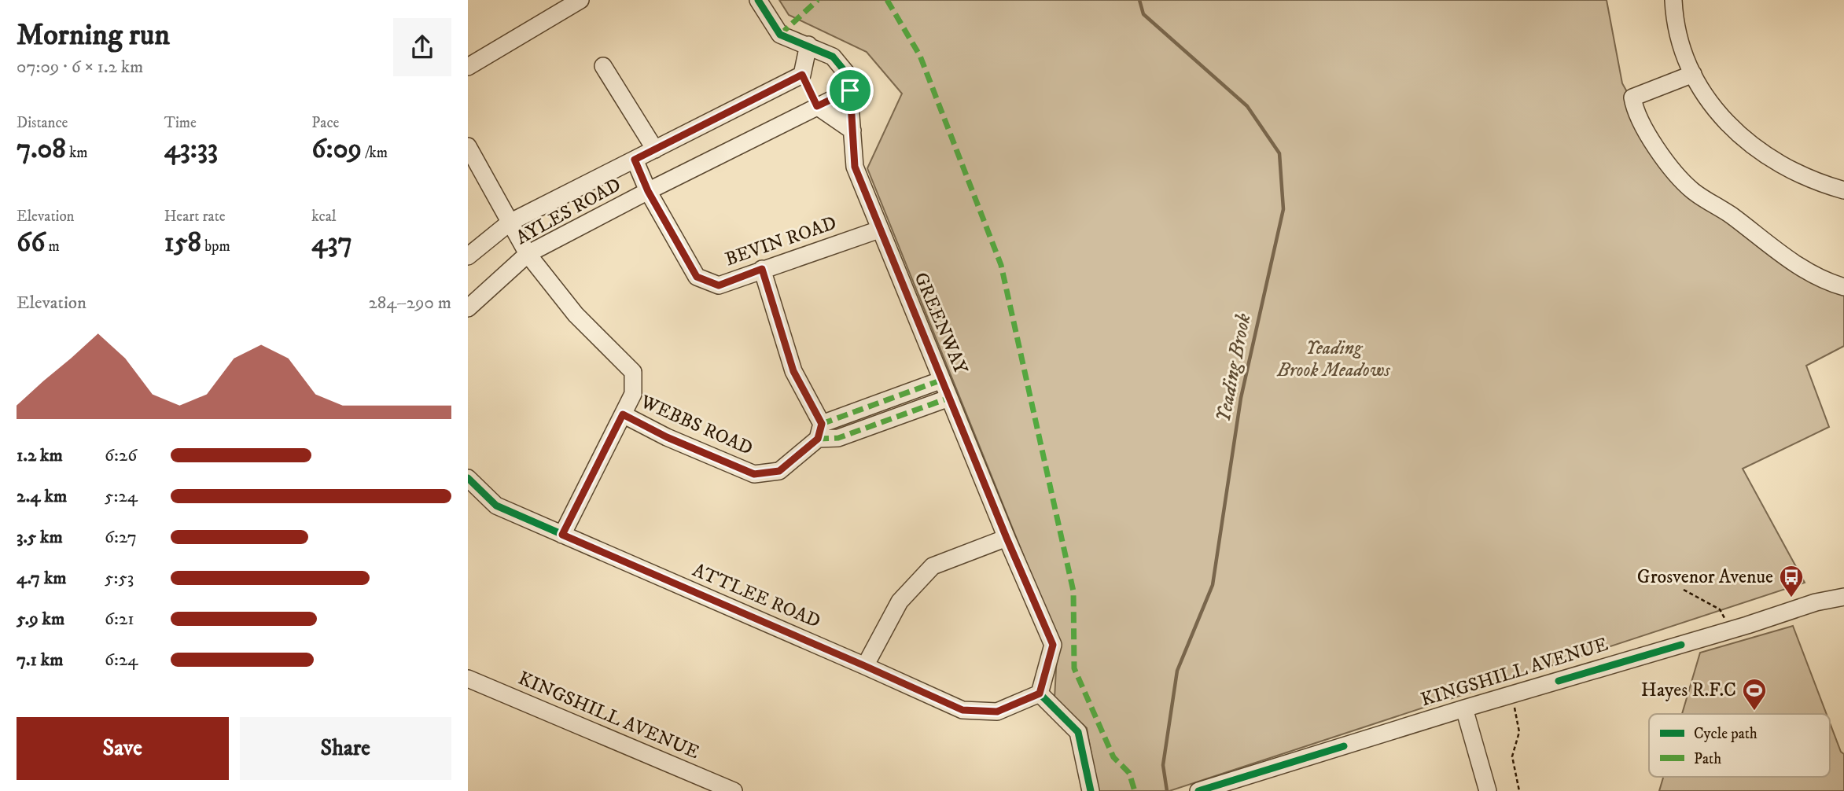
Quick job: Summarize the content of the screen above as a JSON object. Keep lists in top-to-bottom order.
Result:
{
  "streets": {
    "street": [
      "AYLES ROAD",
      "BEVIN ROAD",
      "GREENWAY",
      "WEBBS ROAD",
      "ATTLEE ROAD",
      "KINGSHILL AVENUE"
    ]
  },
  "crossings": [
    ["AYLES ROAD", "BEVIN ROAD"],
    ["AYLES ROAD", "GREENWAY"],
    ["BEVIN ROAD", "GREENWAY"],
    ["GREENWAY", "ATTLEE ROAD"]
  ],
  "water": ["Yeading Brook"],
  "parks": ["Yeading Brook Meadows"],
  "places": {
    "bus stop": ["Grosvenor Avenue"],
    "sports": ["Hayes R.F.C"]
  },
  "legend": ["Cycle path", "Path"],
  "page": {
    "heading": ["Morning run", "07:09 · 6 × 1.2 km"],
    "stats": [
      ["Distance", "7.08 km"],
      ["Time", "43:33"],
      ["Pace", "6:09 /km"],
      ["Elevation", "66 m"],
      ["Heart rate", "158 bpm"],
      ["kcal", "437"]
    ],
    "chart": ["Elevation", "284–290 m"],
    "list": [
      {
        "name": "1.2 km",
        "note": "6:26"
      },
      {
        "name": "2.4 km",
        "note": "5:24"
      },
      {
        "name": "3.5 km",
        "note": "6:27"
      },
      {
        "name": "4.7 km",
        "note": "5:53"
      },
      {
        "name": "5.9 km",
        "note": "6:21"
      },
      {
        "name": "7.1 km",
        "note": "6:24"
      }
    ],
    "buttons": ["Save", "Share"]
  }
}
